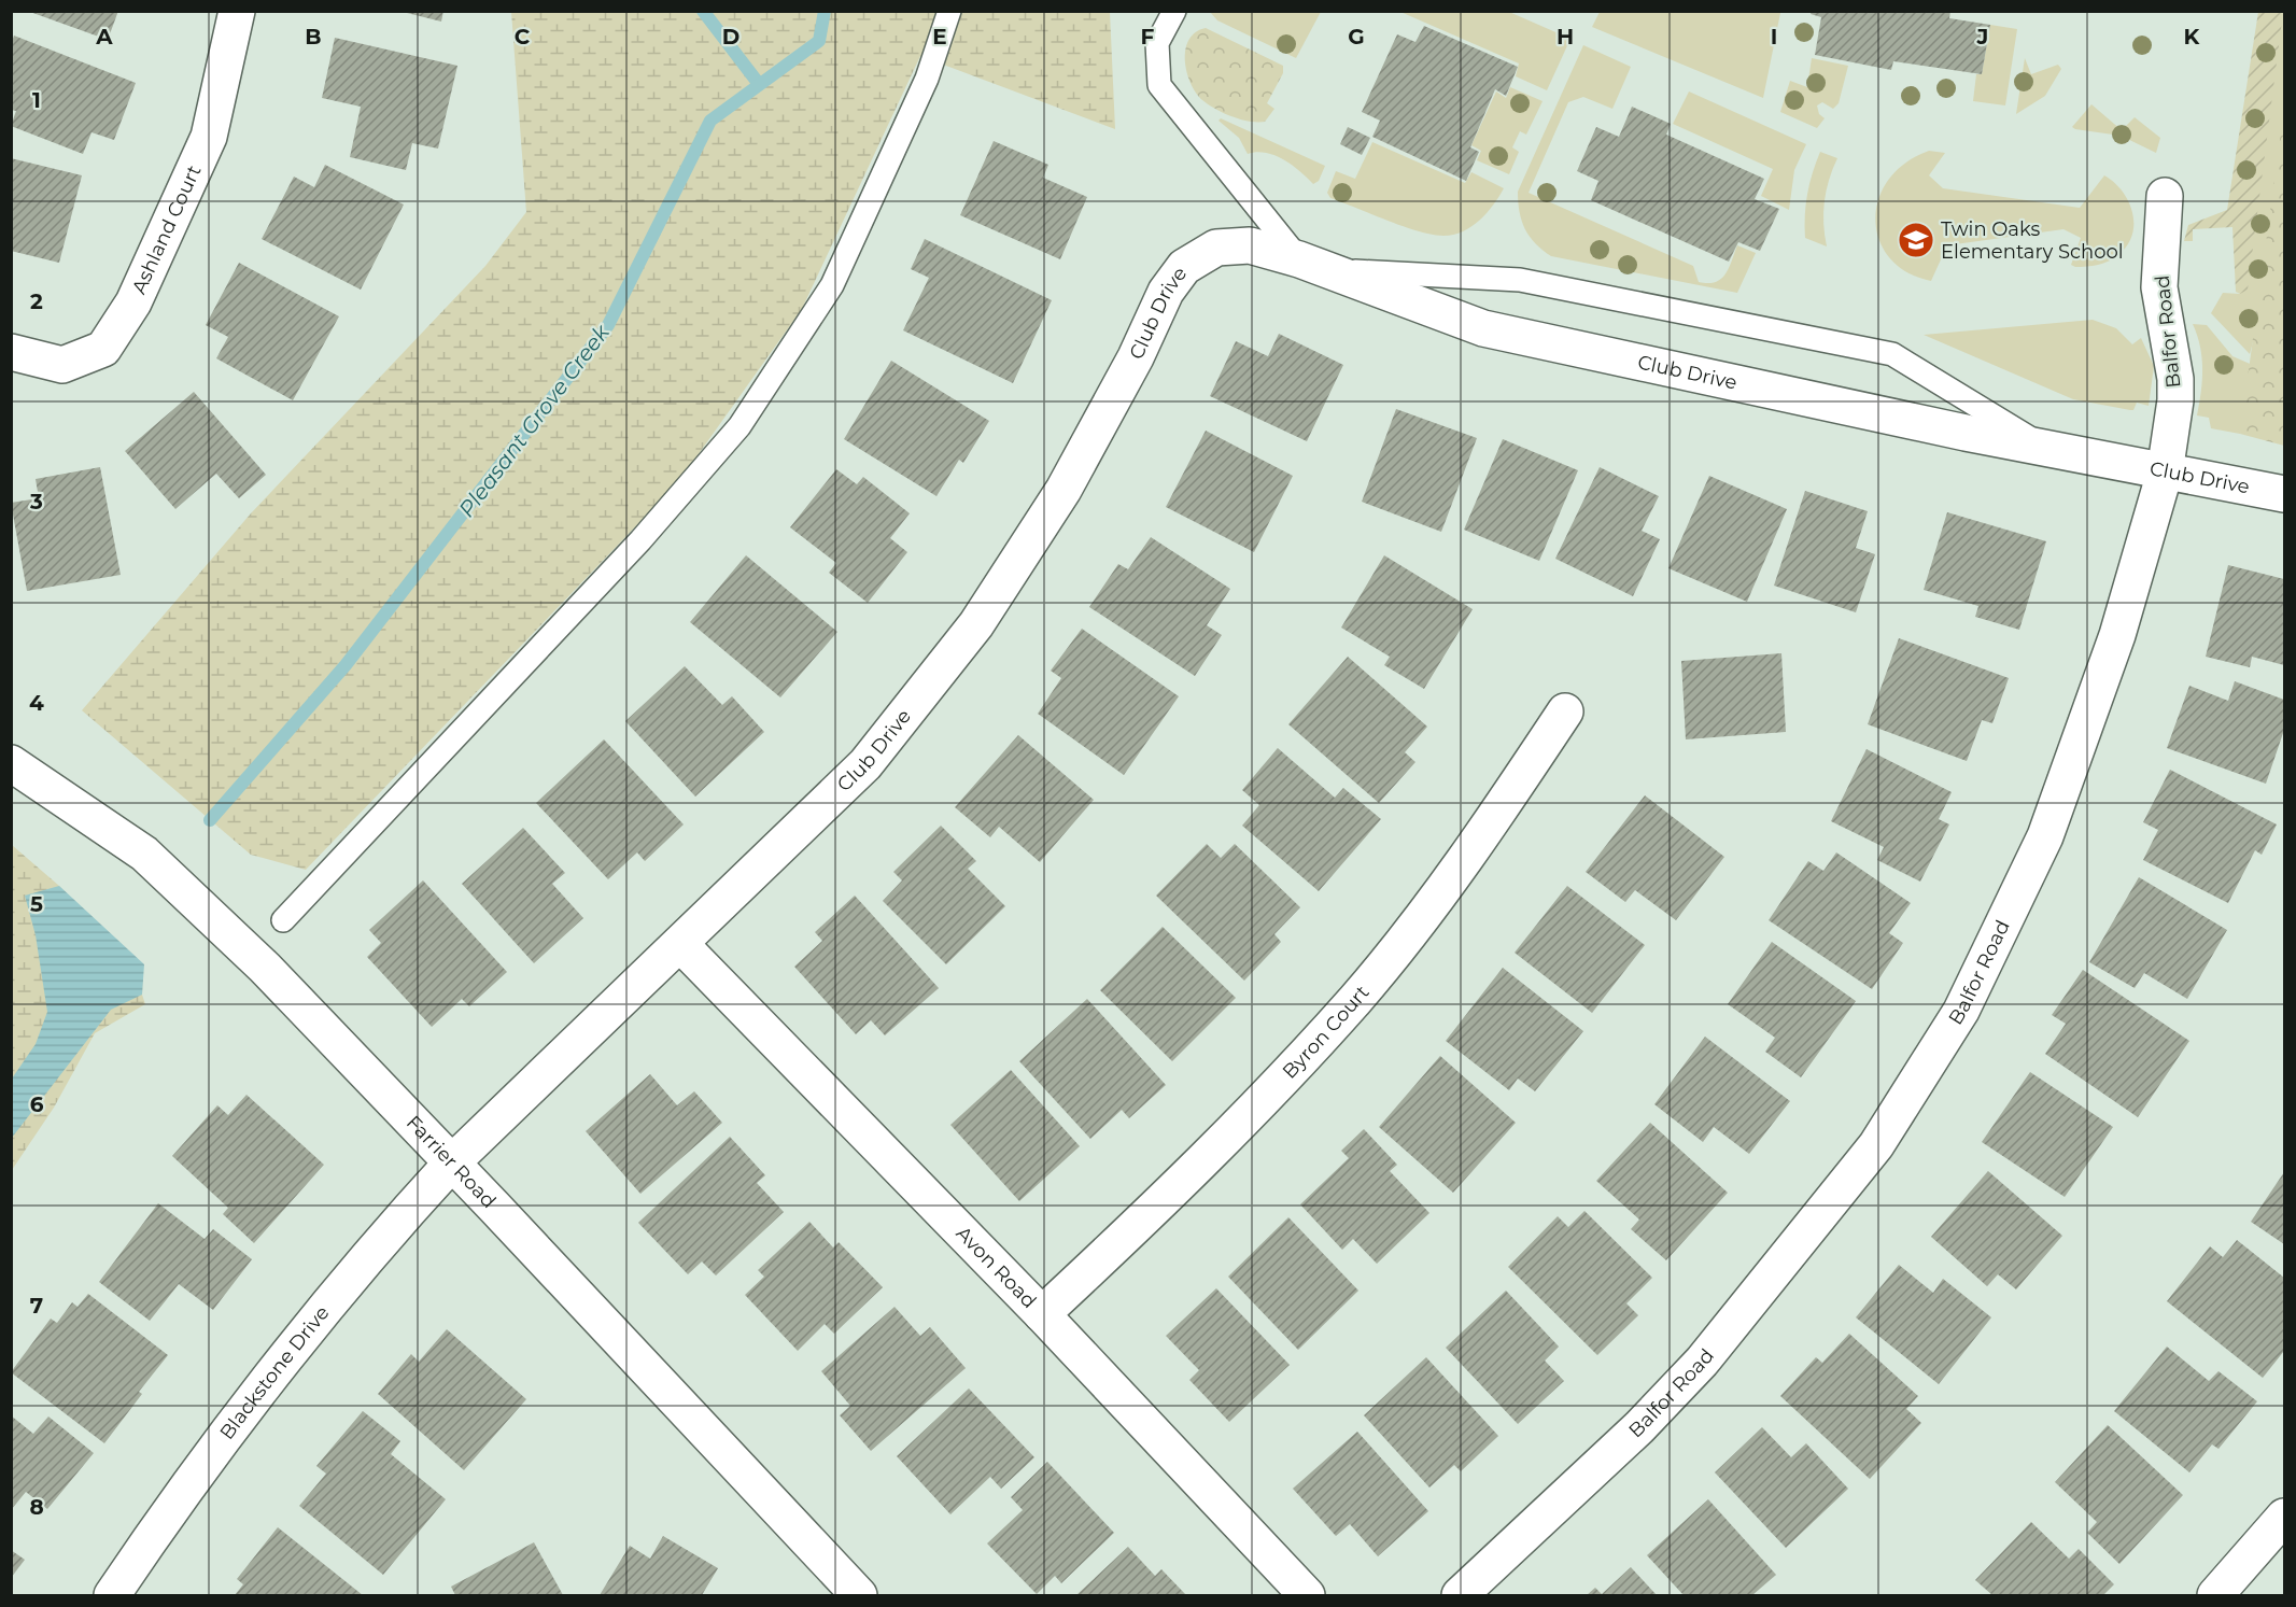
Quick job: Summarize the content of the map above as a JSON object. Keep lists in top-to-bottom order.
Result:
{
  "streets": {
    "street": [
      "Ashland Court",
      "Club Drive",
      "Balfor Road",
      "Byron Court",
      "Farrier Road",
      "Avon Road",
      "Blackstone Drive"
    ]
  },
  "crossings": [
    ["Club Drive", "Balfor Road"],
    ["Club Drive", "Farrier Road"],
    ["Club Drive", "Avon Road"],
    ["Club Drive", "Blackstone Drive"],
    ["Byron Court", "Avon Road"],
    ["Farrier Road", "Blackstone Drive"]
  ],
  "water": ["Pleasant Grove Creek"],
  "places": {
    "school or university": ["Twin Oaks Elementary School"]
  },
  "grid": {
    "columns": [
      "A",
      "B",
      "C",
      "D",
      "E",
      "F",
      "G",
      "H",
      "I",
      "J",
      "K"
    ],
    "rows": [
      "1",
      "2",
      "3",
      "4",
      "5",
      "6",
      "7",
      "8"
    ]
  }
}
